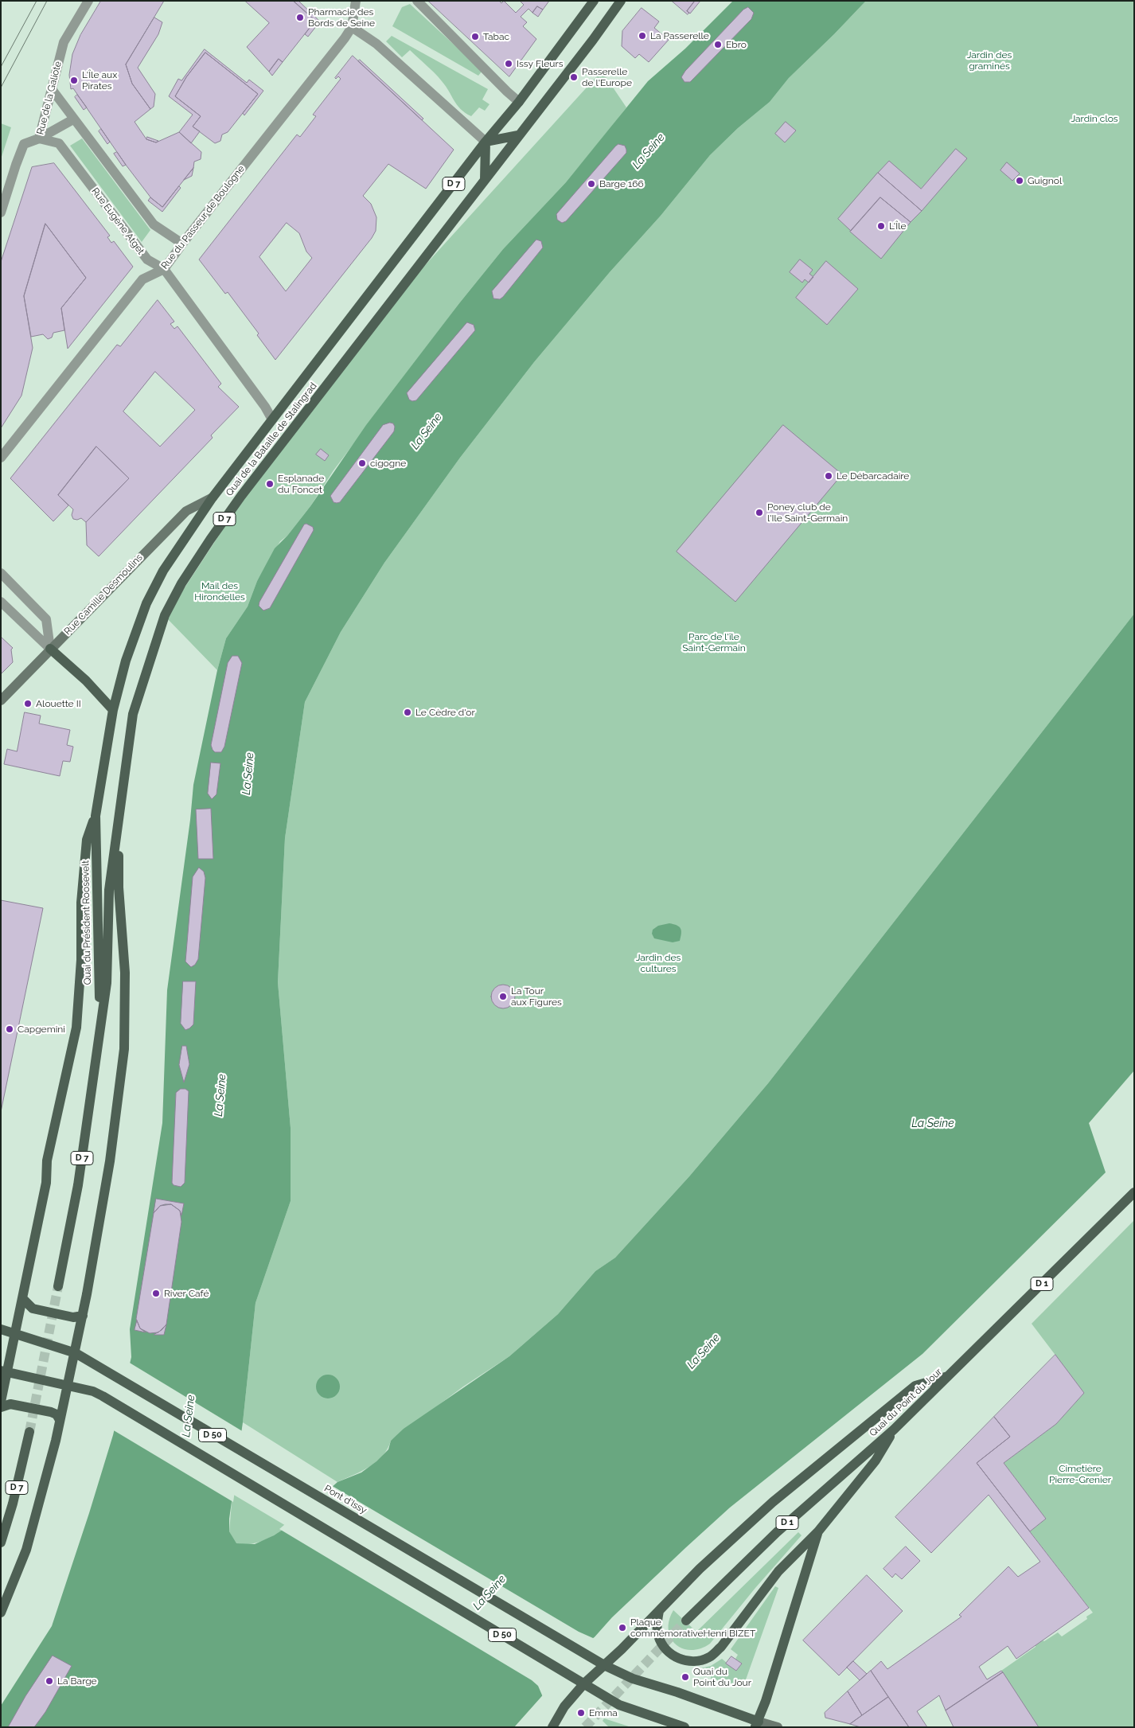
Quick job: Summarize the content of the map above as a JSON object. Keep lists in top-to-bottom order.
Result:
{
  "streets": {
    "main road": [
      "D 7",
      "Quai de la Bataille de Stalingrad",
      "Quai du Président Roosevelt",
      "D 1",
      "Quai du Point du Jour",
      "D 50",
      "Pont d'Issy"
    ],
    "street": [
      "Rue de la Galiote",
      "Rue du Passeur de Boulogne",
      "Rue Eugène Atget",
      "Rue Camille Desmoulins"
    ]
  },
  "crossings": [
    ["Rue de la Galiote", "Rue Eugène Atget"],
    ["Rue du Passeur de Boulogne", "Rue Eugène Atget"],
    ["Rue Eugène Atget", "Quai de la Bataille de Stalingrad"],
    ["Quai de la Bataille de Stalingrad", "Rue Camille Desmoulins"],
    ["Quai de la Bataille de Stalingrad", "Quai du Président Roosevelt"],
    ["D 50", "Pont d'Issy"]
  ],
  "water": ["La Seine"],
  "parks": [
    "Jardin des graminés",
    "Jardin clos",
    "Mail des Hirondelles",
    "Parc de l'île Saint-Germain",
    "Jardin des cultures",
    "Cimetière Pierre-Grenier"
  ],
  "places": [
    "Pharmacie des Bords de Seine",
    "La Passerelle",
    "Tabac",
    "Ebro",
    "Issy Fleurs",
    "Passerelle de l'Europe",
    "L'Île aux Pirates",
    "Guignol",
    "Barge 166",
    "L'Île",
    "cigogne",
    "Le Débarcadaire",
    "Esplanade du Foncet",
    "Poney club de l'Ile Saint-Germain",
    "Alouette II",
    "Le Cèdre d'or",
    "La Tour aux Figures",
    "Capgemini",
    "River Café",
    "Plaque commémorativeHenri BIZET",
    "Quai du Point du Jour",
    "La Barge",
    "Emma"
  ]
}
